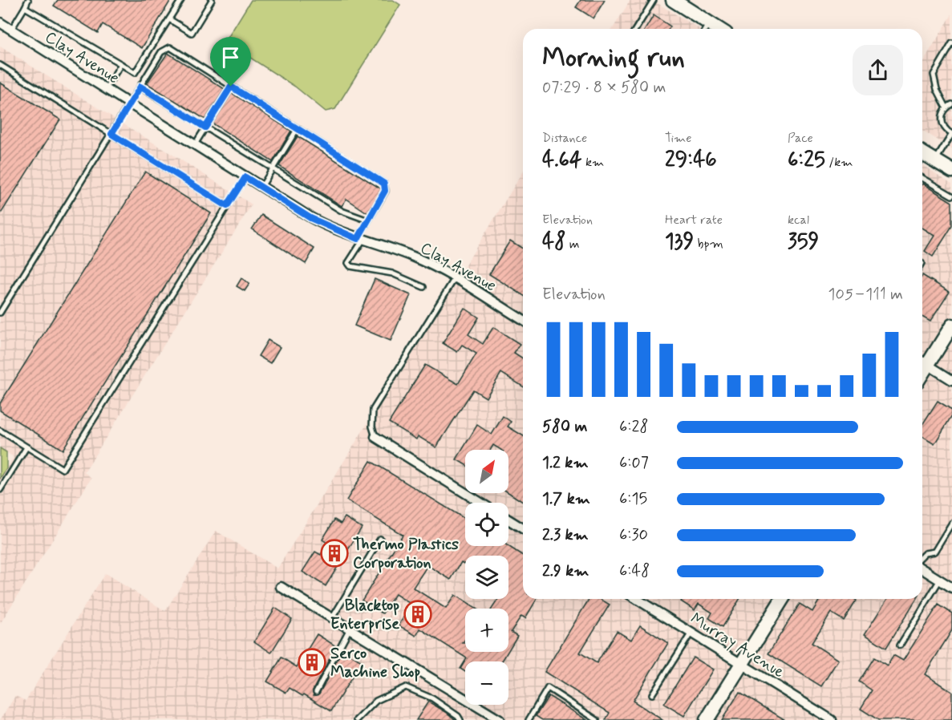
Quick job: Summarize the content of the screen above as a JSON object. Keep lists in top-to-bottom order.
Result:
{
  "streets": {
    "street": ["Clay Avenue", "Murray Avenue"]
  },
  "places": {
    "building": ["Thermo Plastics Corporation", "Blacktop Enterprise", "Serco Machine Shop"]
  },
  "north": "top right",
  "page": {
    "heading": ["Morning run", "07:29 · 8 × 580 m"],
    "stats": [
      ["Distance", "4.64 km"],
      ["Time", "29:46"],
      ["Pace", "6:25 /km"],
      ["Elevation", "48 m"],
      ["Heart rate", "139 bpm"],
      ["kcal", "359"]
    ],
    "chart": ["Elevation", "105–111 m"],
    "list": [
      {
        "name": "580 m",
        "note": "6:28"
      },
      {
        "name": "1.2 km",
        "note": "6:07"
      },
      {
        "name": "1.7 km",
        "note": "6:15"
      },
      {
        "name": "2.3 km",
        "note": "6:30"
      },
      {
        "name": "2.9 km",
        "note": "6:48"
      }
    ],
    "map_buttons": ["+", "−"]
  }
}
